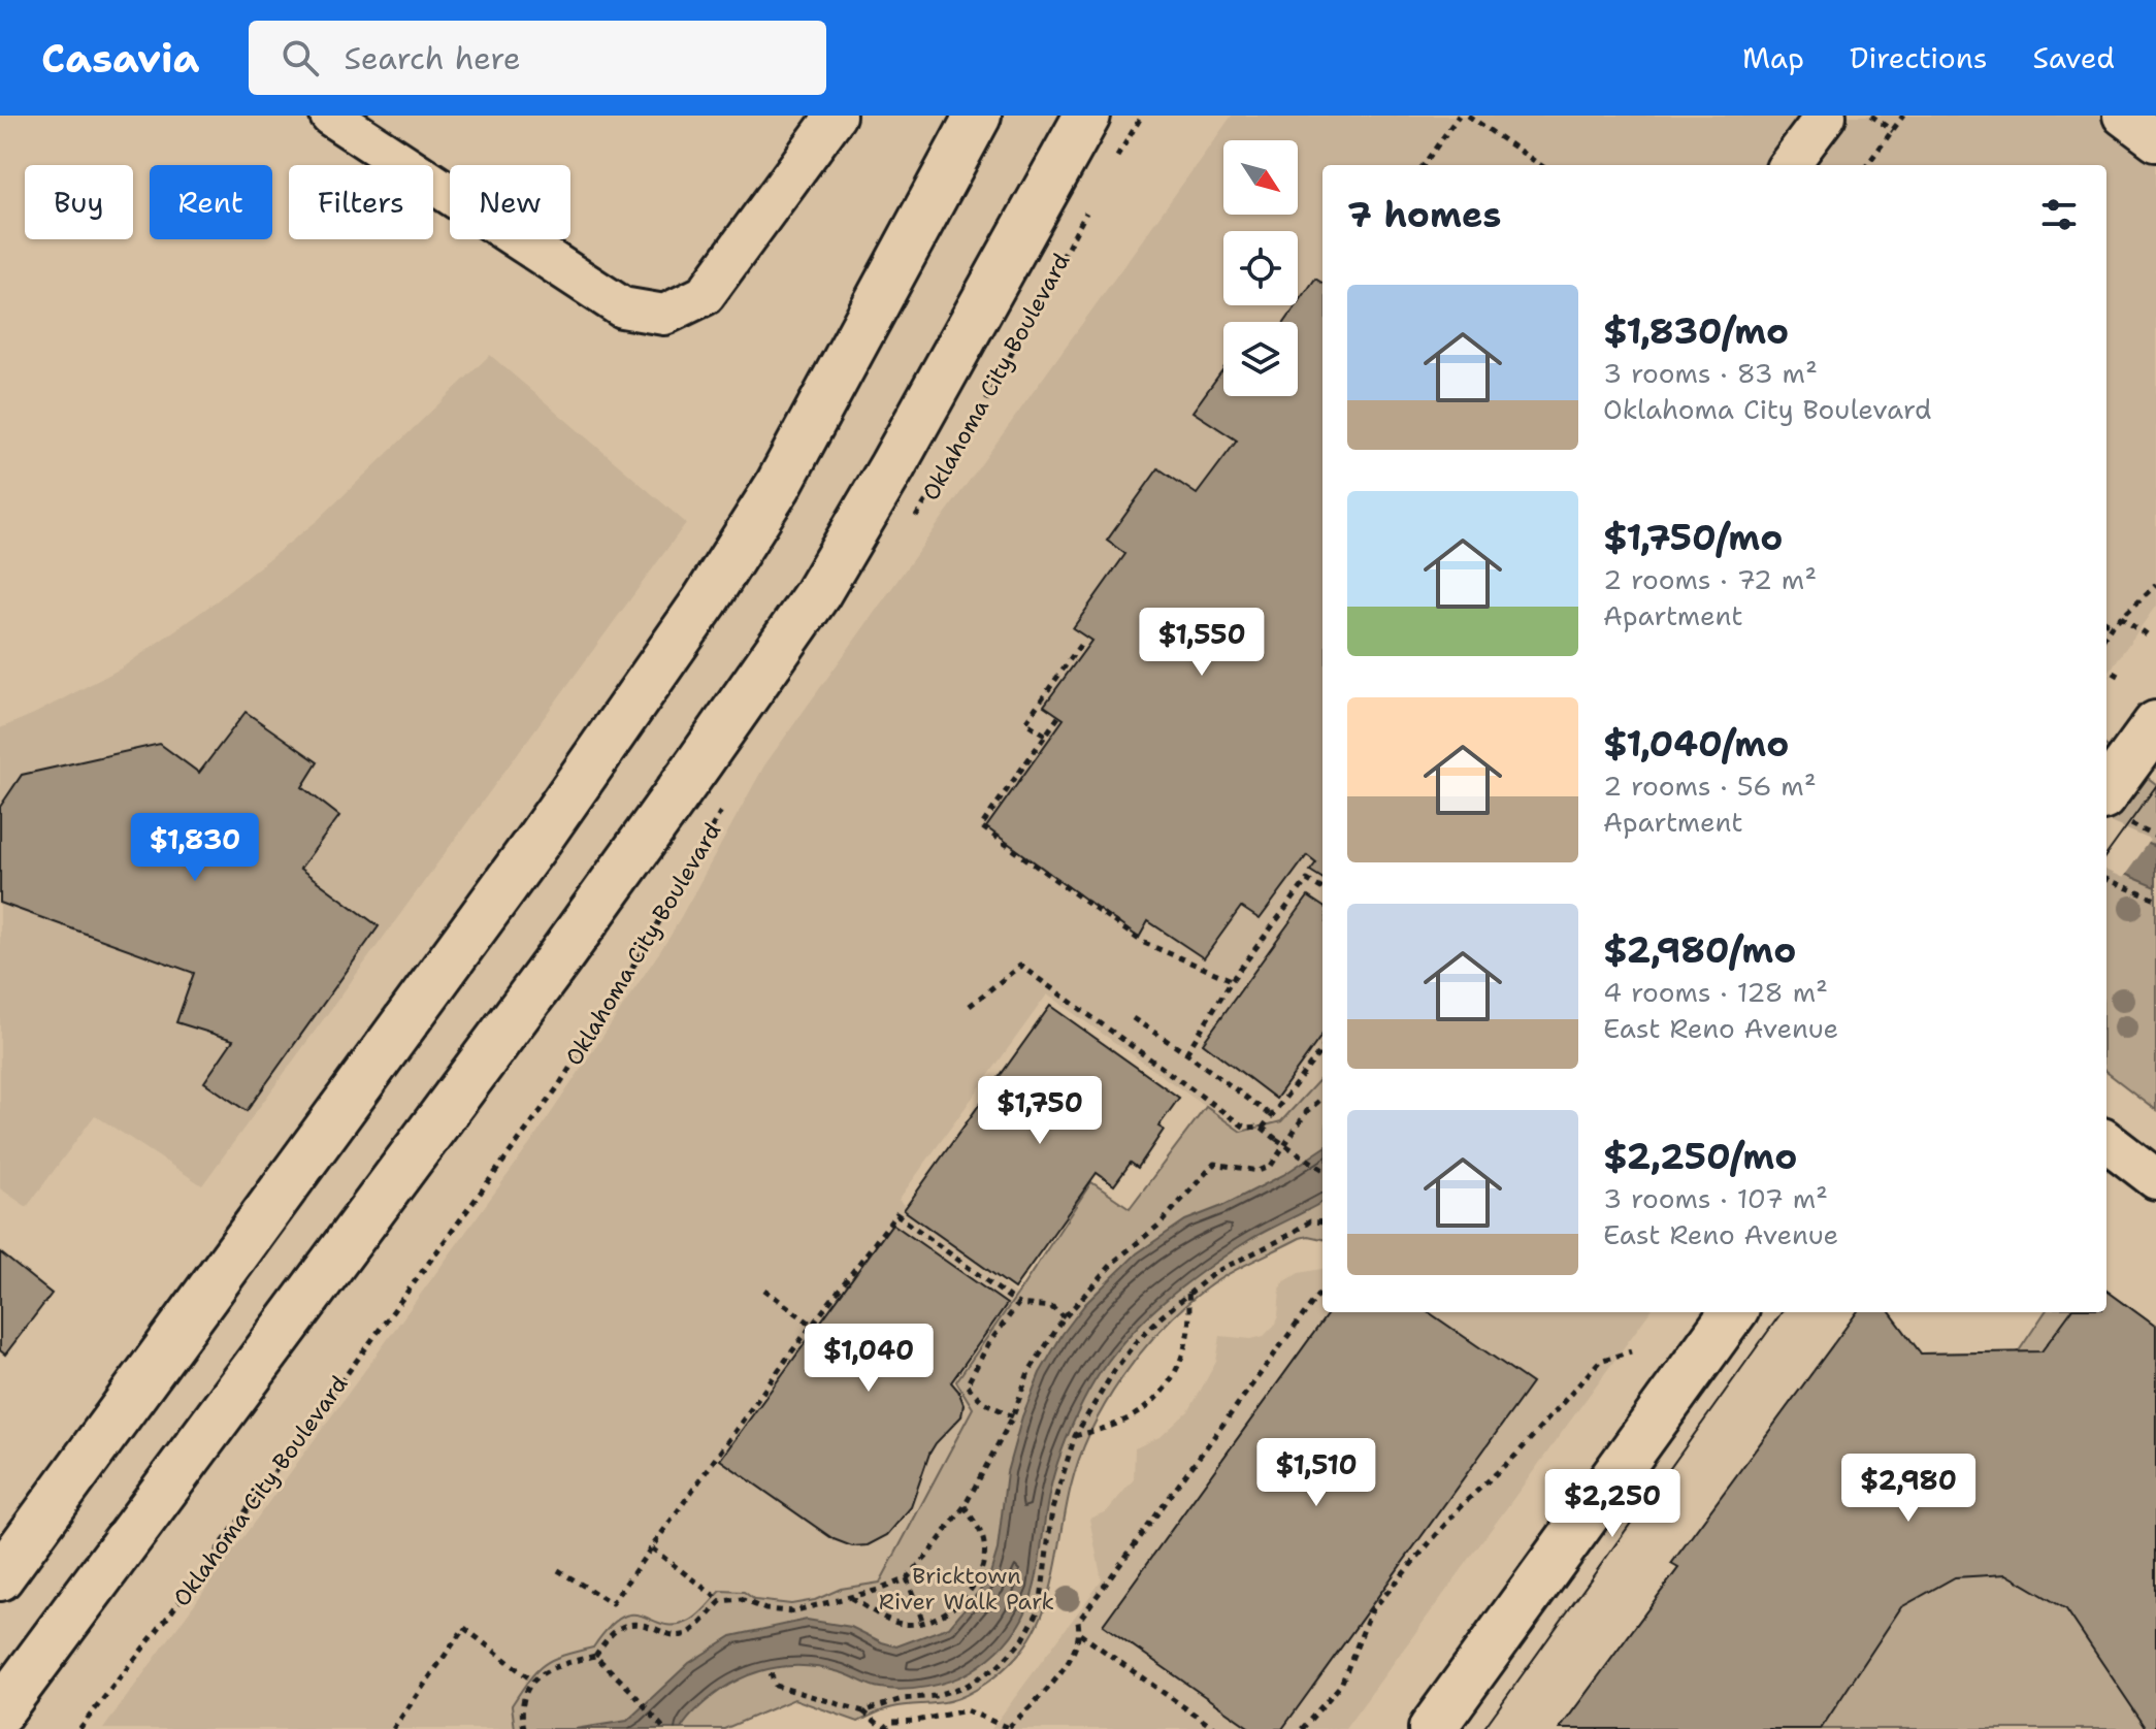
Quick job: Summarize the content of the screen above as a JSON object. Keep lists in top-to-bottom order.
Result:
{
  "streets": {
    "main road": ["Oklahoma City Boulevard"]
  },
  "parks": ["Bricktown River Walk Park"],
  "north": "bottom right",
  "page": {
    "header": "Casavia",
    "search": "Search here",
    "nav": ["Map", "Directions", "Saved"],
    "chip": [
      "Buy",
      "Rent",
      "Filters",
      "New"
    ],
    "heading": "7 homes",
    "list": [
      {
        "name": "$1,830/mo",
        "note": "3 rooms · 83 m² · Oklahoma City Boulevard"
      },
      {
        "name": "$1,750/mo",
        "note": "2 rooms · 72 m² · Apartment"
      },
      {
        "name": "$1,040/mo",
        "note": "2 rooms · 56 m² · Apartment"
      },
      {
        "name": "$2,980/mo",
        "note": "4 rooms · 128 m² · East Reno Avenue"
      },
      {
        "name": "$2,250/mo",
        "note": "3 rooms · 107 m² · East Reno Avenue"
      }
    ],
    "price": [
      "$1,550",
      "$1,830",
      "$1,750",
      "$1,040",
      "$1,510",
      "$2,980",
      "$2,250"
    ]
  }
}
